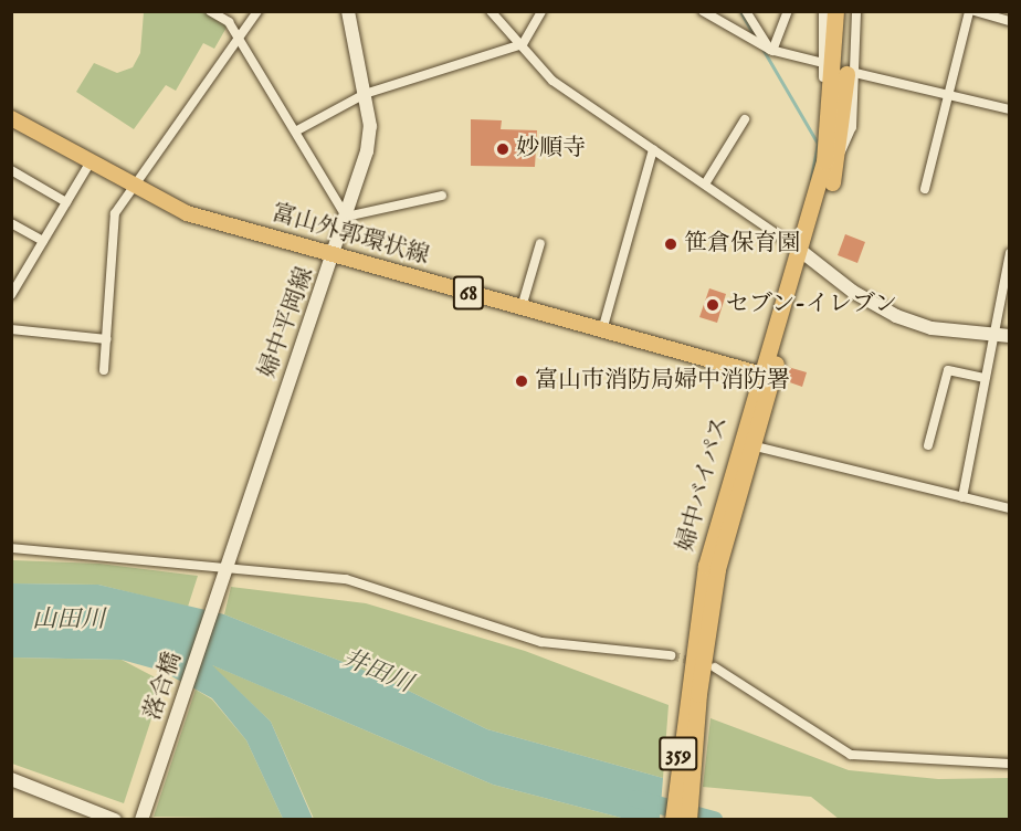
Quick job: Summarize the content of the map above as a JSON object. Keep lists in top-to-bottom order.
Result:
{
  "streets": {
    "highway": ["婦中バイパス", "359"],
    "main road": [
      "富山外郭環状線",
      "68",
      "婦中平岡線",
      "落合橋"
    ]
  },
  "crossings": [
    ["富山外郭環状線", "婦中平岡線"],
    ["富山外郭環状線", "婦中バイパス"],
    ["婦中平岡線", "落合橋"]
  ],
  "water": ["山田川", "井田川"],
  "places": [
    "妙順寺",
    "笹倉保育園",
    "セブン-イレブン",
    "富山市消防局婦中消防署"
  ]
}
